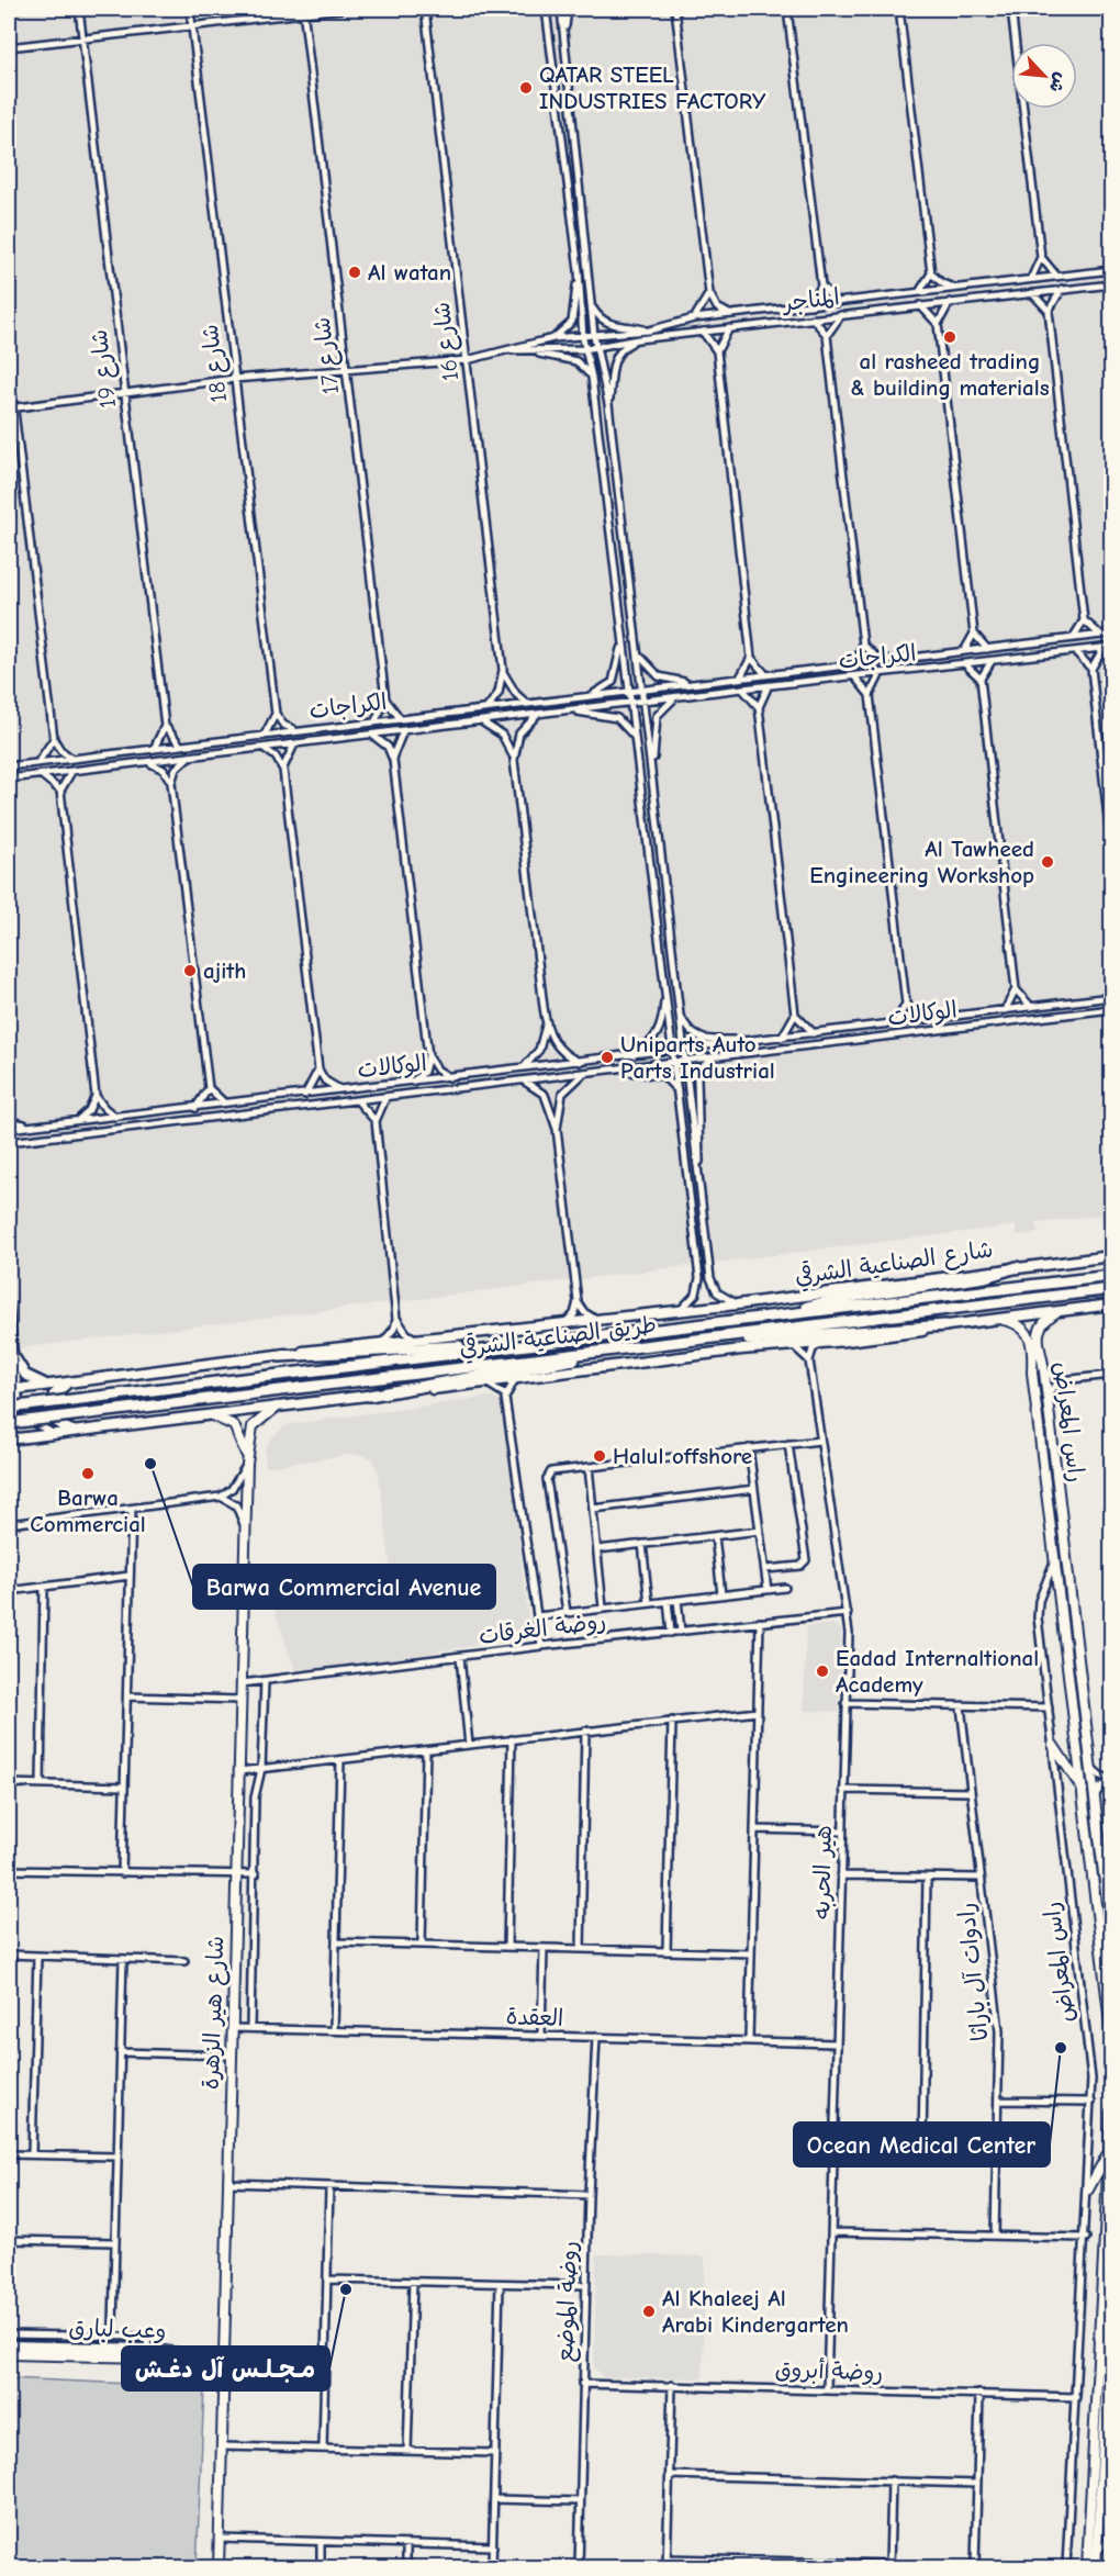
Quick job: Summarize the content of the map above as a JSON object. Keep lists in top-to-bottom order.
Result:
{
  "streets": {
    "highway": ["طريق الصناعية الشرقي"],
    "main road": ["شارع الصناعية الشرقي"],
    "street": [
      "المناجر",
      "شارع 16",
      "شارع 17",
      "شارع 18",
      "شارع 19",
      "الكراجات",
      "الوكالات",
      "راس المعراض",
      "روضة الغرقات",
      "هير الحربه",
      "رادوات آل باراثا",
      "شارع هير الزهرة",
      "العقدة",
      "روضة الموضع",
      "وعب لبارق",
      "روضة أبروق"
    ]
  },
  "crossings": [
    ["المناجر", "شارع 16"],
    ["المناجر", "شارع 17"],
    ["المناجر", "شارع 18"],
    ["المناجر", "شارع 19"],
    ["شارع 16", "الكراجات"],
    ["شارع الصناعية الشرقي", "طريق الصناعية الشرقي"],
    ["طريق الصناعية الشرقي", "شارع هير الزهرة"],
    ["راس المعراض", "روضة أبروق"],
    ["روضة الغرقات", "هير الحربه"],
    ["روضة الغرقات", "شارع هير الزهرة"],
    ["هير الحربه", "العقدة"],
    ["هير الحربه", "روضة أبروق"],
    ["شارع هير الزهرة", "العقدة"],
    ["شارع هير الزهرة", "وعب لبارق"],
    ["العقدة", "روضة الموضع"],
    ["روضة الموضع", "روضة أبروق"]
  ],
  "places": [
    "QATAR STEEL INDUSTRIES FACTORY",
    "Al watan",
    "al rasheed trading & building materials",
    "Al Tawheed Engineering Workshop",
    "ajith",
    "Uniparts Auto Parts Industrial",
    "Halul offshore",
    "Barwa Commercial Avenue",
    "Barwa Commercial",
    "Eadad Internaltional Academy",
    "Ocean Medical Center",
    "مـجـلـس آل دغـش",
    "Al Khaleej Al Arabi Kindergarten"
  ],
  "north": "bottom right"
}
